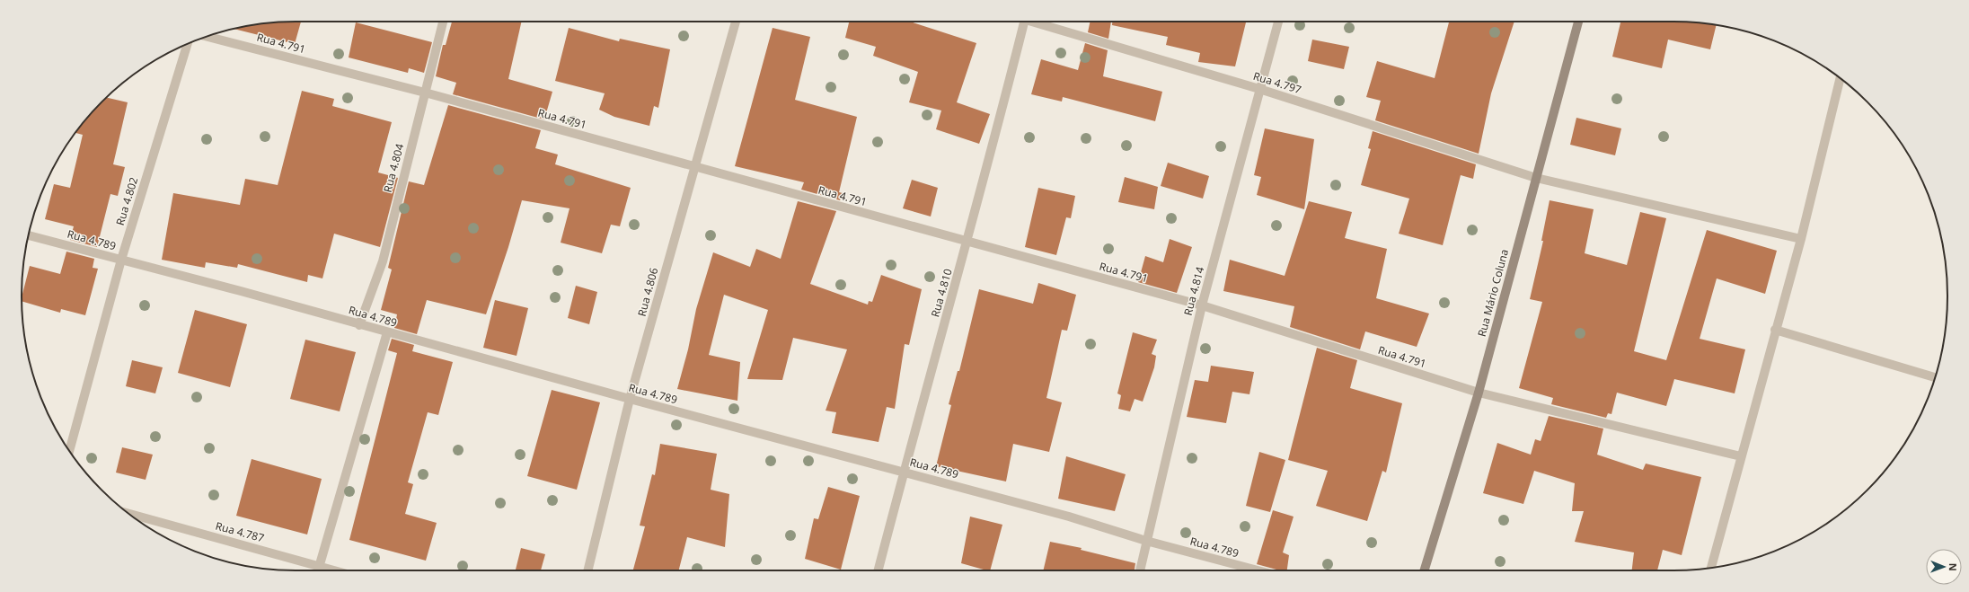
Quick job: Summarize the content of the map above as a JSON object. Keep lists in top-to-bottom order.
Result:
{
  "streets": {
    "main road": ["Rua Mário Coluna"],
    "street": [
      "Rua 4.791",
      "Rua 4.797",
      "Rua 4.804",
      "Rua 4.802",
      "Rua 4.789",
      "Rua 4.814",
      "Rua 4.806",
      "Rua 4.810",
      "Rua 4.787"
    ]
  },
  "crossings": [
    ["Rua 4.791", "Rua 4.804"],
    ["Rua 4.791", "Rua 4.814"],
    ["Rua 4.791", "Rua 4.806"],
    ["Rua 4.791", "Rua 4.810"],
    ["Rua 4.791", "Rua Mário Coluna"],
    ["Rua 4.797", "Rua 4.814"],
    ["Rua 4.797", "Rua Mário Coluna"],
    ["Rua 4.804", "Rua 4.789"],
    ["Rua 4.802", "Rua 4.789"],
    ["Rua 4.789", "Rua 4.814"],
    ["Rua 4.789", "Rua 4.806"],
    ["Rua 4.789", "Rua 4.810"]
  ],
  "north": "right"
}
